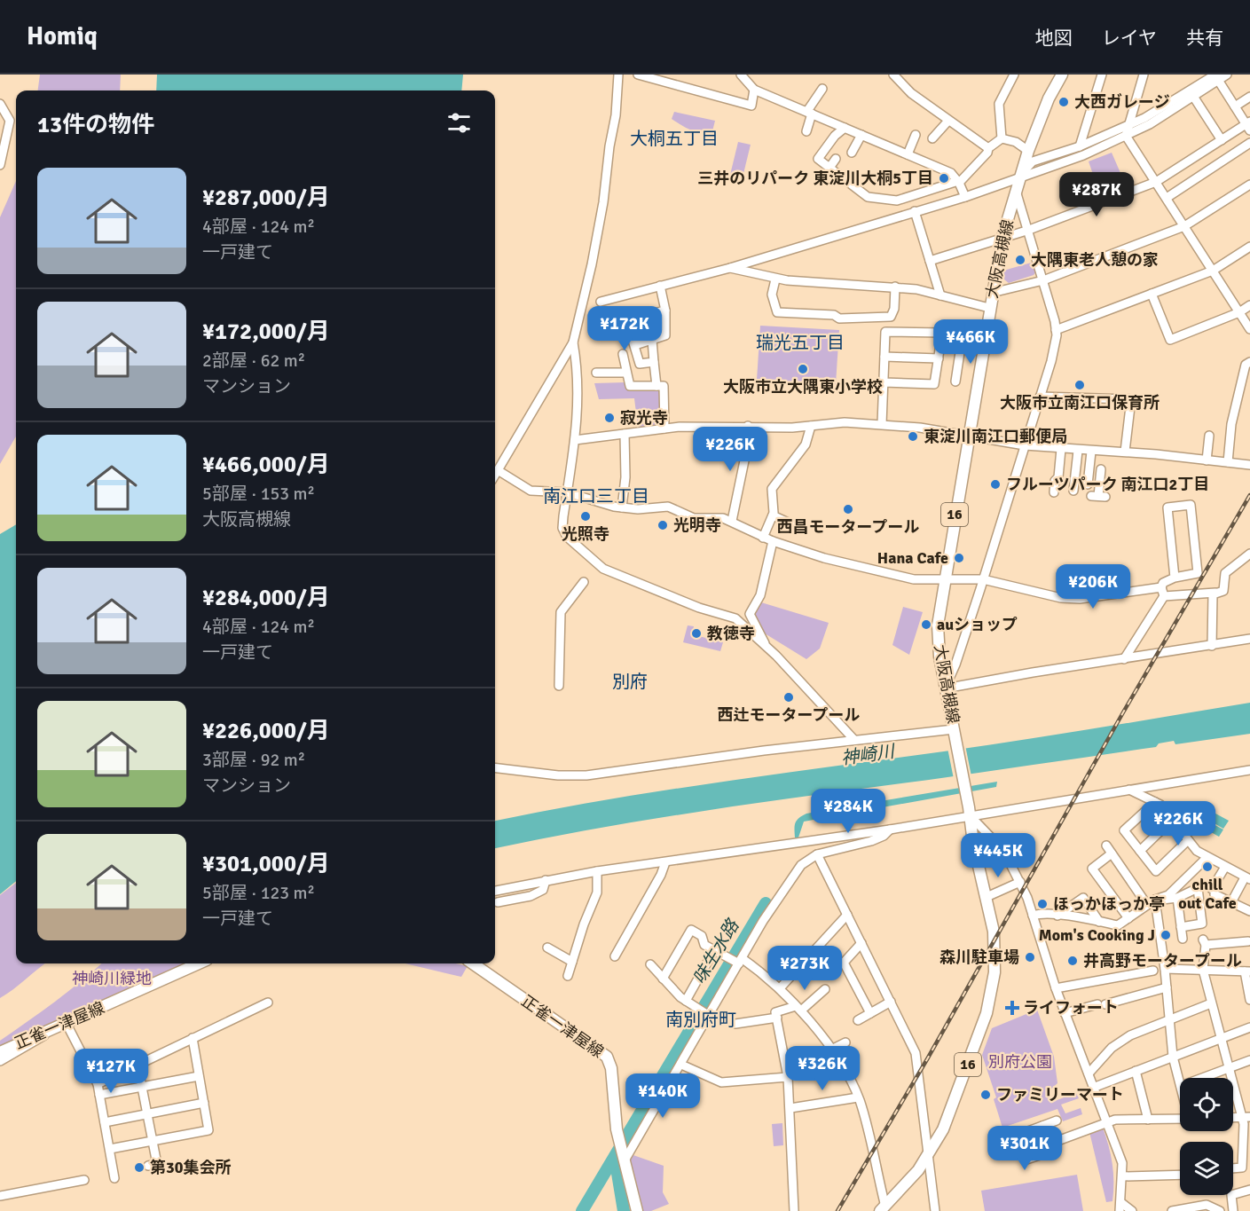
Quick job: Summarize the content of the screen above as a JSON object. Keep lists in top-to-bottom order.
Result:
{
  "streets": {
    "main road": ["大阪高槻線", "16", "正雀一津屋線"]
  },
  "districts": [
    "大桐五丁目",
    "瑞光五丁目",
    "南江口三丁目",
    "別府",
    "南別府町"
  ],
  "water": ["神崎川", "味生水路"],
  "parks": ["神崎川緑地", "別府公園"],
  "places": {
    "other": [
      "大西ガレージ",
      "三井のリパーク 東淀川大桐5丁目",
      "大隅東老人憩の家",
      "大阪市立大隅東小学校",
      "大阪市立南江口保育所",
      "寂光寺",
      "東淀川南江口郵便局",
      "フルーツパーク 南江口2丁目",
      "西昌モータープール",
      "光照寺",
      "光明寺",
      "Hana Cafe",
      "auショップ",
      "教徳寺",
      "西辻モータープール",
      "chill out Cafe",
      "ほっかほっか亭",
      "Mom's Cooking J",
      "森川駐車場",
      "井高野モータープール",
      "ファミリーマート",
      "第30集会所"
    ],
    "health": ["ライフォート"]
  },
  "page": {
    "header": "Homiq",
    "nav": ["地図", "レイヤ", "共有"],
    "heading": "13件の物件",
    "list": [
      {
        "name": "¥287,000/月",
        "note": "4部屋 · 124 m² · 一戸建て"
      },
      {
        "name": "¥172,000/月",
        "note": "2部屋 · 62 m² · マンション"
      },
      {
        "name": "¥466,000/月",
        "note": "5部屋 · 153 m² · 大阪高槻線"
      },
      {
        "name": "¥284,000/月",
        "note": "4部屋 · 124 m² · 一戸建て"
      },
      {
        "name": "¥226,000/月",
        "note": "3部屋 · 92 m² · マンション"
      },
      {
        "name": "¥301,000/月",
        "note": "5部屋 · 123 m² · 一戸建て"
      }
    ],
    "price": [
      "¥287K",
      "¥172K",
      "¥466K",
      "¥226K",
      "¥206K",
      "¥284K",
      "¥226K",
      "¥445K",
      "¥273K",
      "¥326K",
      "¥127K",
      "¥140K",
      "¥301K"
    ]
  }
}
